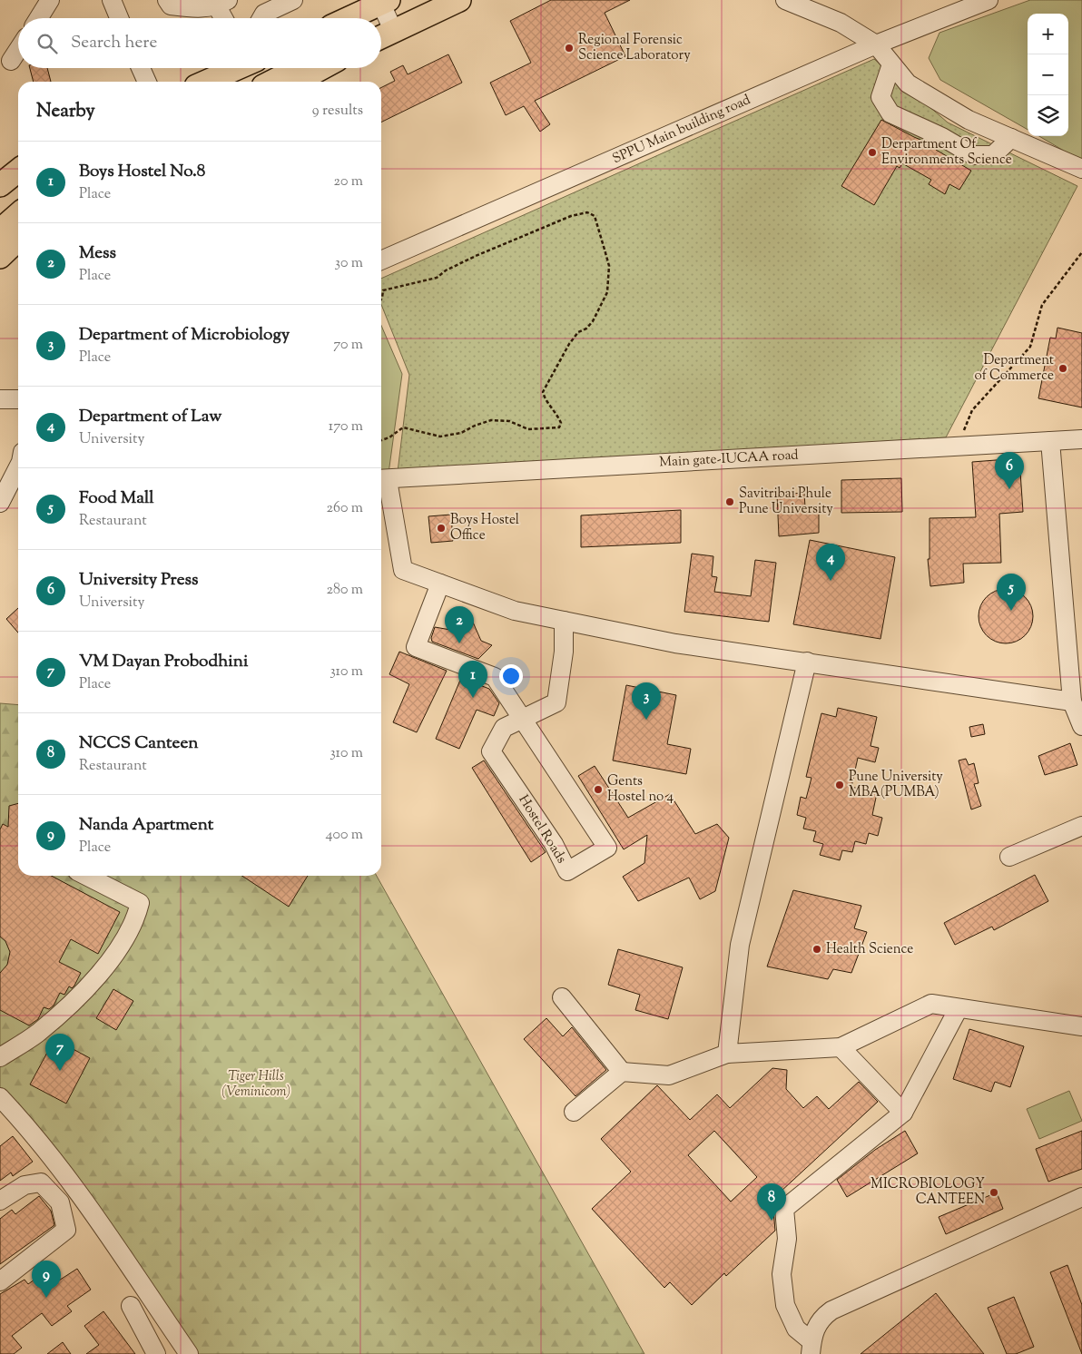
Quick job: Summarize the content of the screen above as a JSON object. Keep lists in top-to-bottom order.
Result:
{
  "streets": {
    "street": ["SPPU Main building road", "Main gate-IUCAA road", "Hostel Roads"]
  },
  "parks": ["Tiger Hills (Veminicom)"],
  "places": [
    "Regional Forensic Science Laboratory",
    "Derpartment Of Environments Science",
    "Department of Commerce",
    "Savitribai Phule Pune University",
    "Boys Hostel Office",
    "Pune University MBA(PUMBA)",
    "Gents Hostel no 4",
    "Health Science",
    "MICROBIOLOGY CANTEEN"
  ],
  "page": {
    "map_buttons": ["+", "−"],
    "search": "Search here",
    "heading": ["Nearby", "9 results"],
    "list": [
      {
        "mark": "1",
        "name": "Boys Hostel No.8",
        "note": "Place",
        "value": "20 m"
      },
      {
        "mark": "2",
        "name": "Mess",
        "note": "Place",
        "value": "30 m"
      },
      {
        "mark": "3",
        "name": "Department of Microbiology",
        "note": "Place",
        "value": "70 m"
      },
      {
        "mark": "4",
        "name": "Department of Law",
        "note": "University",
        "value": "170 m"
      },
      {
        "mark": "5",
        "name": "Food Mall",
        "note": "Restaurant",
        "value": "260 m"
      },
      {
        "mark": "6",
        "name": "University Press",
        "note": "University",
        "value": "280 m"
      },
      {
        "mark": "7",
        "name": "VM Dayan Probodhini",
        "note": "Place",
        "value": "310 m"
      },
      {
        "mark": "8",
        "name": "NCCS Canteen",
        "note": "Restaurant",
        "value": "310 m"
      },
      {
        "mark": "9",
        "name": "Nanda Apartment",
        "note": "Place",
        "value": "400 m"
      }
    ],
    "pins": [
      "6",
      "4",
      "5",
      "2",
      "1",
      "3",
      "7",
      "8",
      "9"
    ]
  }
}
